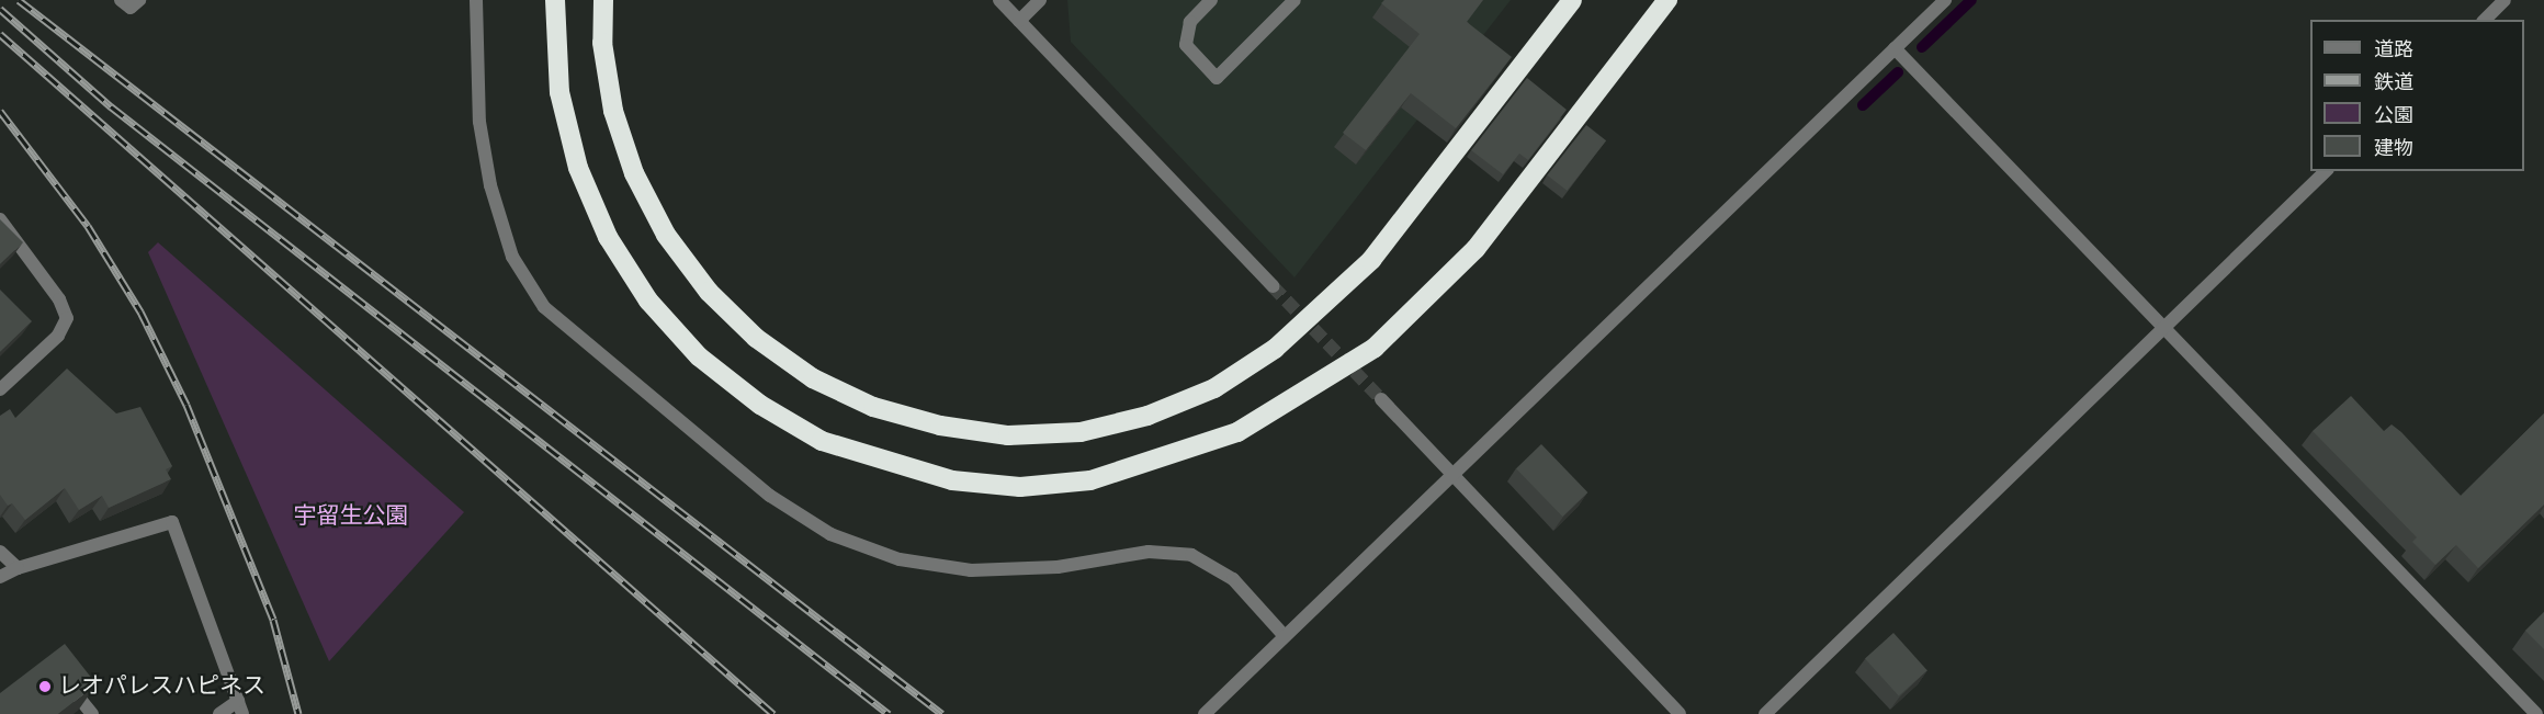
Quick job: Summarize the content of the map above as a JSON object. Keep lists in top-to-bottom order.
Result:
{
  "parks": ["宇留生公園"],
  "places": ["レオパレスハピネス"],
  "legend": [
    "道路",
    "鉄道",
    "公園",
    "建物"
  ]
}
